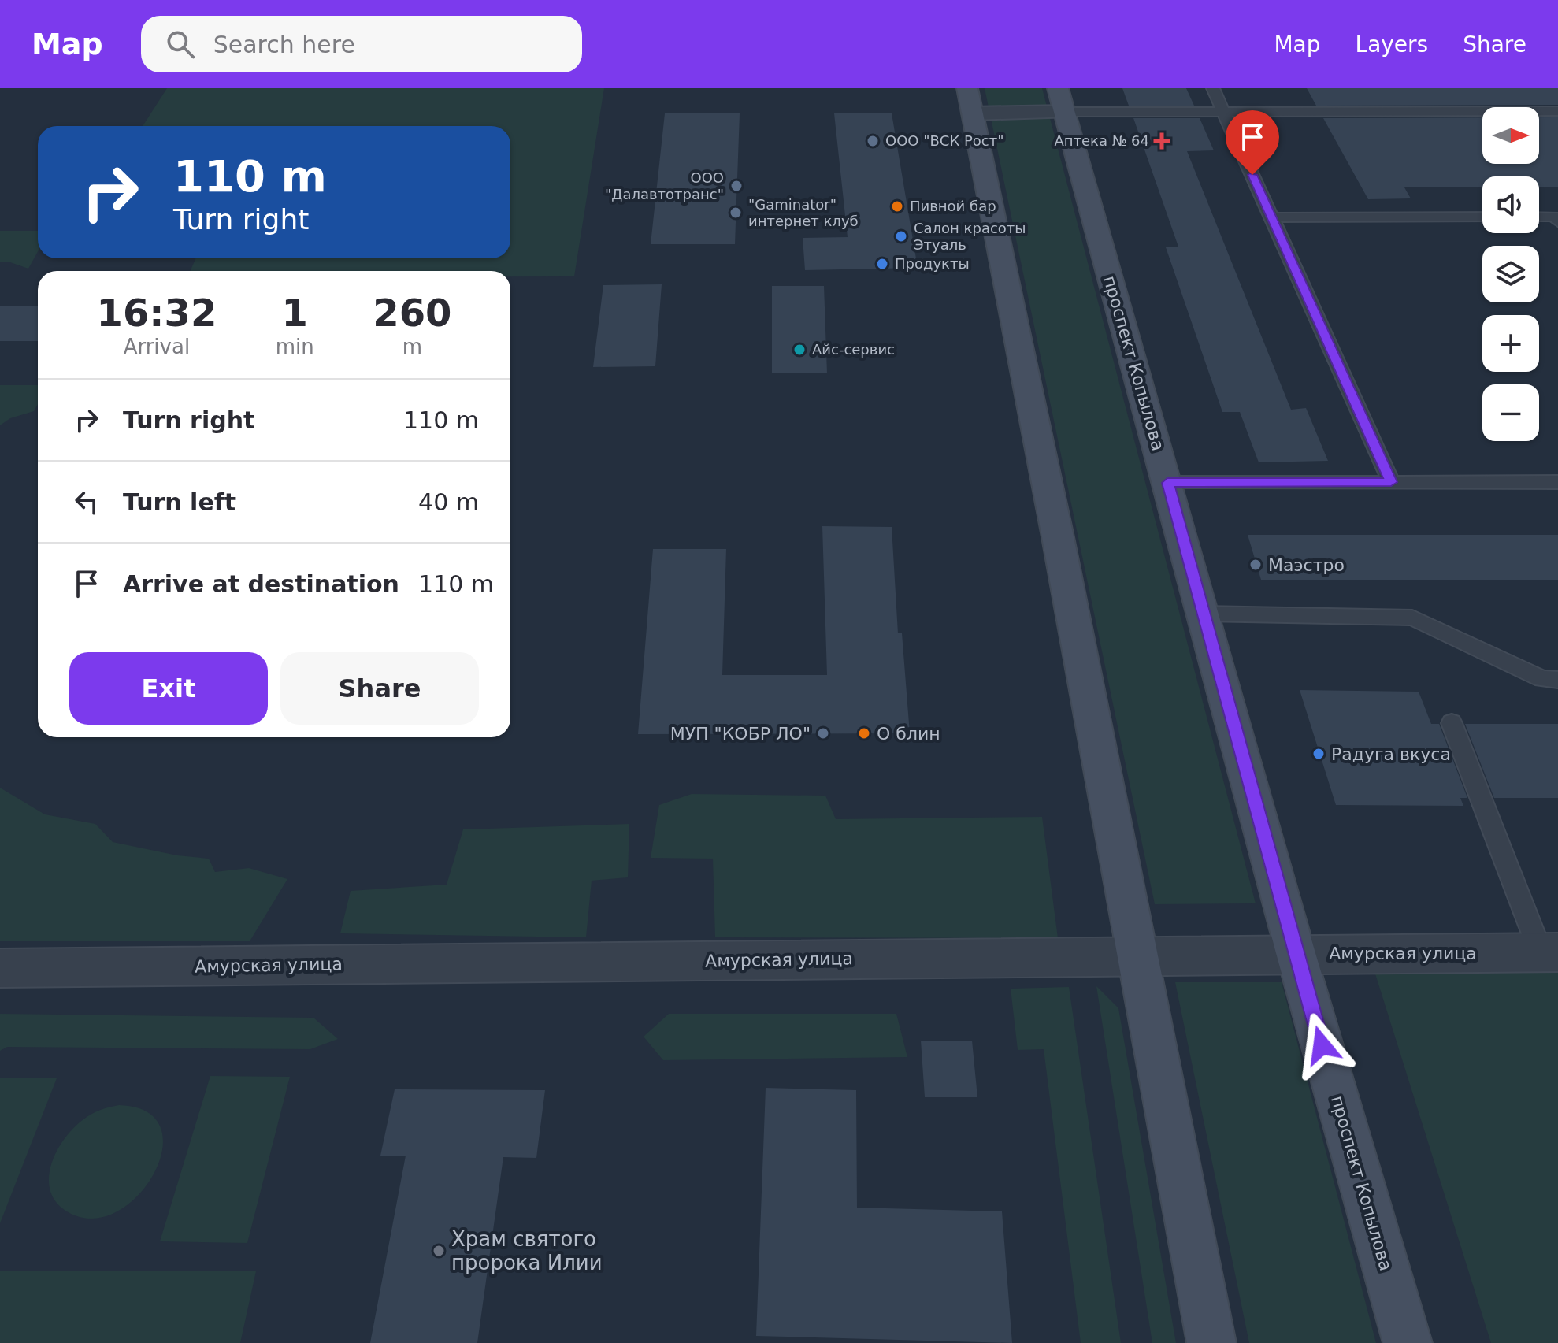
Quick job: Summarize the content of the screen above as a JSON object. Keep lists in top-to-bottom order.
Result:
{
  "streets": {
    "street": ["проспект Копылова", "Амурская улица"]
  },
  "crossings": [
    ["проспект Копылова", "Амурская улица"]
  ],
  "places": {
    "other": [
      "ООО \"ВСК Рост\"",
      "ООО \"Далавтотранс\"",
      "Пивной бар",
      "\"Gaminator\" интернет клуб",
      "Салон красоты Этуаль",
      "Продукты",
      "Айс-сервис",
      "Маэстро",
      "МУП \"КОБР ЛО\"",
      "О блин",
      "Радуга вкуса",
      "Храм святого пророка Илии"
    ],
    "health": ["Аптека № 64"]
  },
  "north": "right",
  "page": {
    "header": "Map",
    "search": "Search here",
    "nav": ["Map", "Layers", "Share"],
    "map_buttons": ["+", "−"],
    "turn": ["110 m", "Turn right"],
    "eta": [
      "16:32",
      "Arrival",
      "1",
      "min",
      "260",
      "m"
    ],
    "list": [
      {
        "name": "Turn right",
        "value": "110 m"
      },
      {
        "name": "Turn left",
        "value": "40 m"
      },
      {
        "name": "Arrive at destination",
        "value": "110 m"
      }
    ],
    "buttons": ["Exit", "Share"]
  }
}
